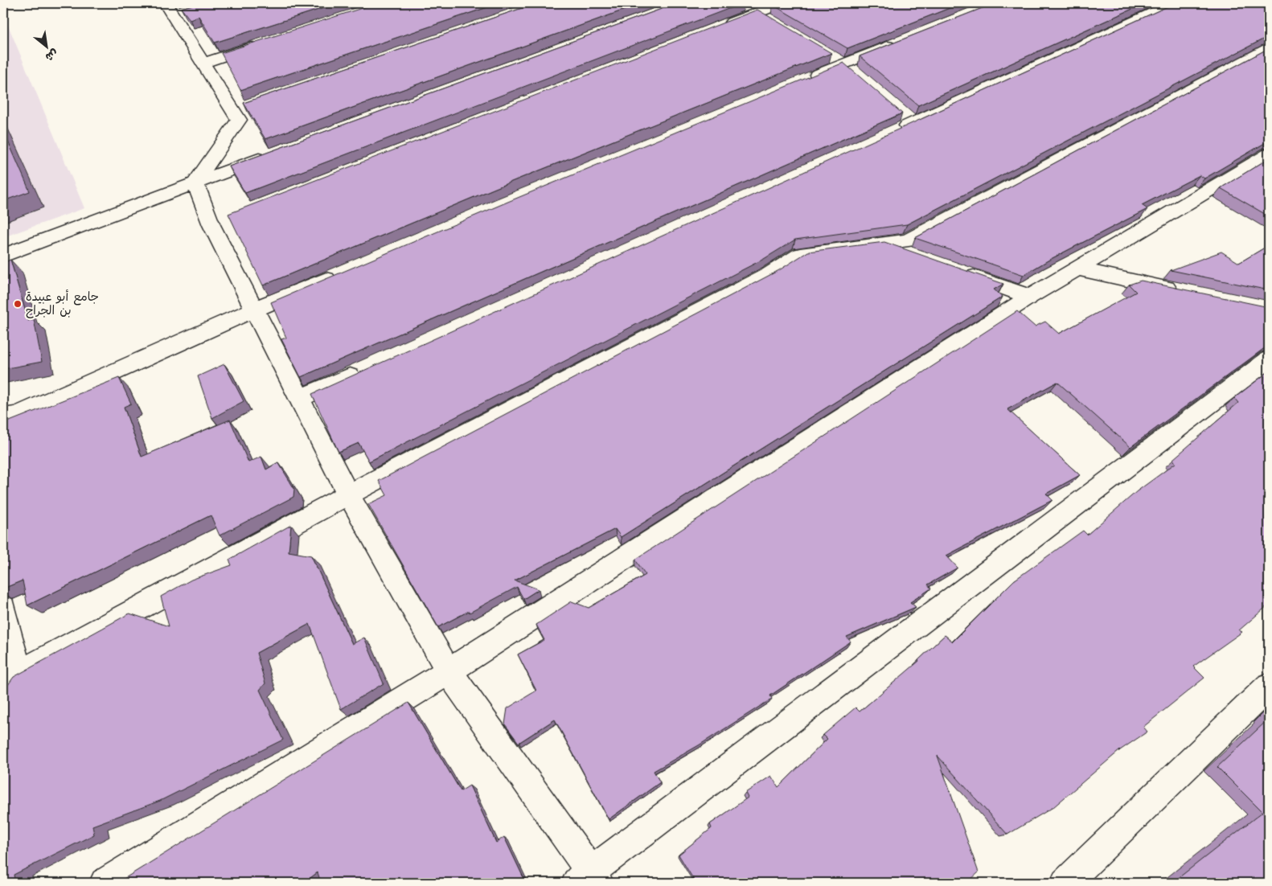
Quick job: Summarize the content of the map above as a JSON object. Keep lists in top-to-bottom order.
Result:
{
  "places": ["جامع أبو عبيدة بن الجراح"],
  "north": "bottom right"
}
